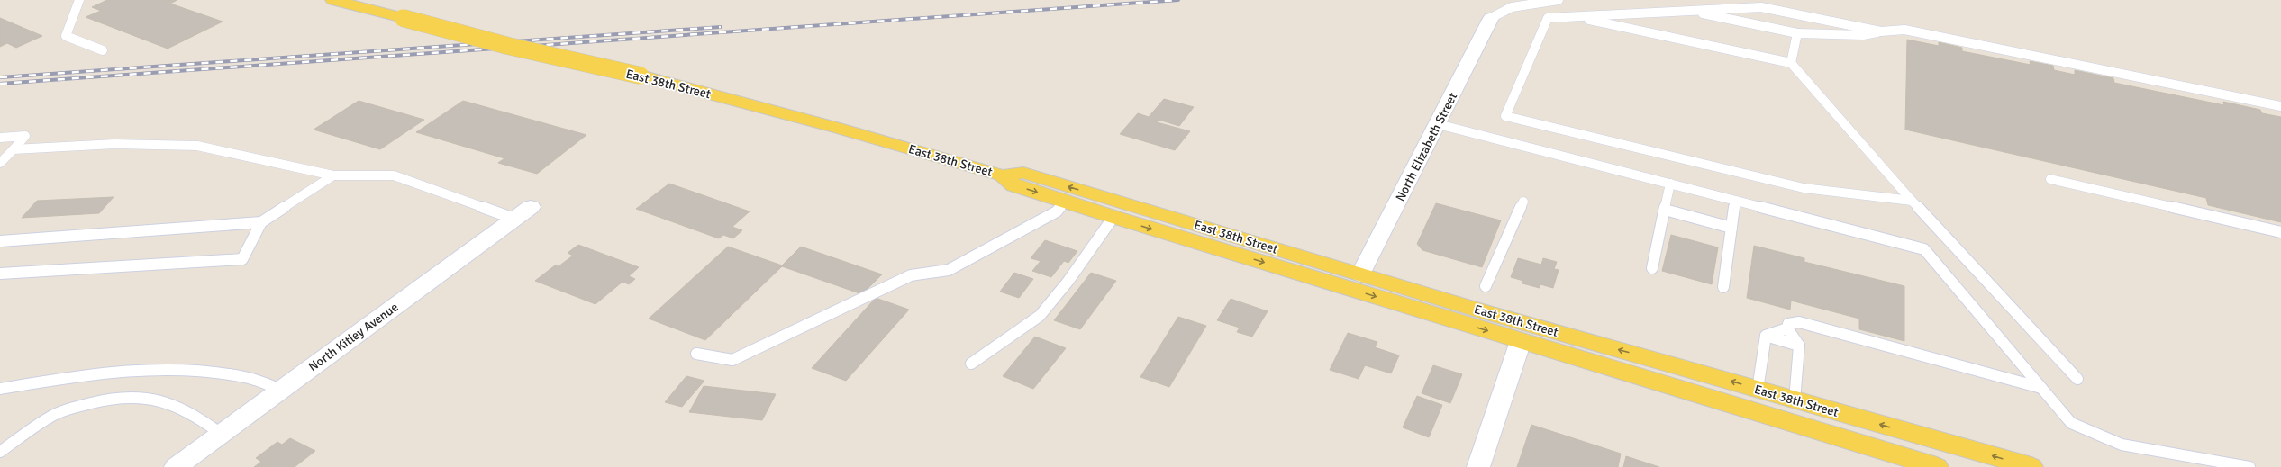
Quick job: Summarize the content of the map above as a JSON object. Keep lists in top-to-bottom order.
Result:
{
  "streets": {
    "main road": ["East 38th Street"],
    "street": ["North Elizabeth Street", "North Kitley Avenue"]
  },
  "crossings": [
    ["East 38th Street", "North Elizabeth Street"]
  ]
}
